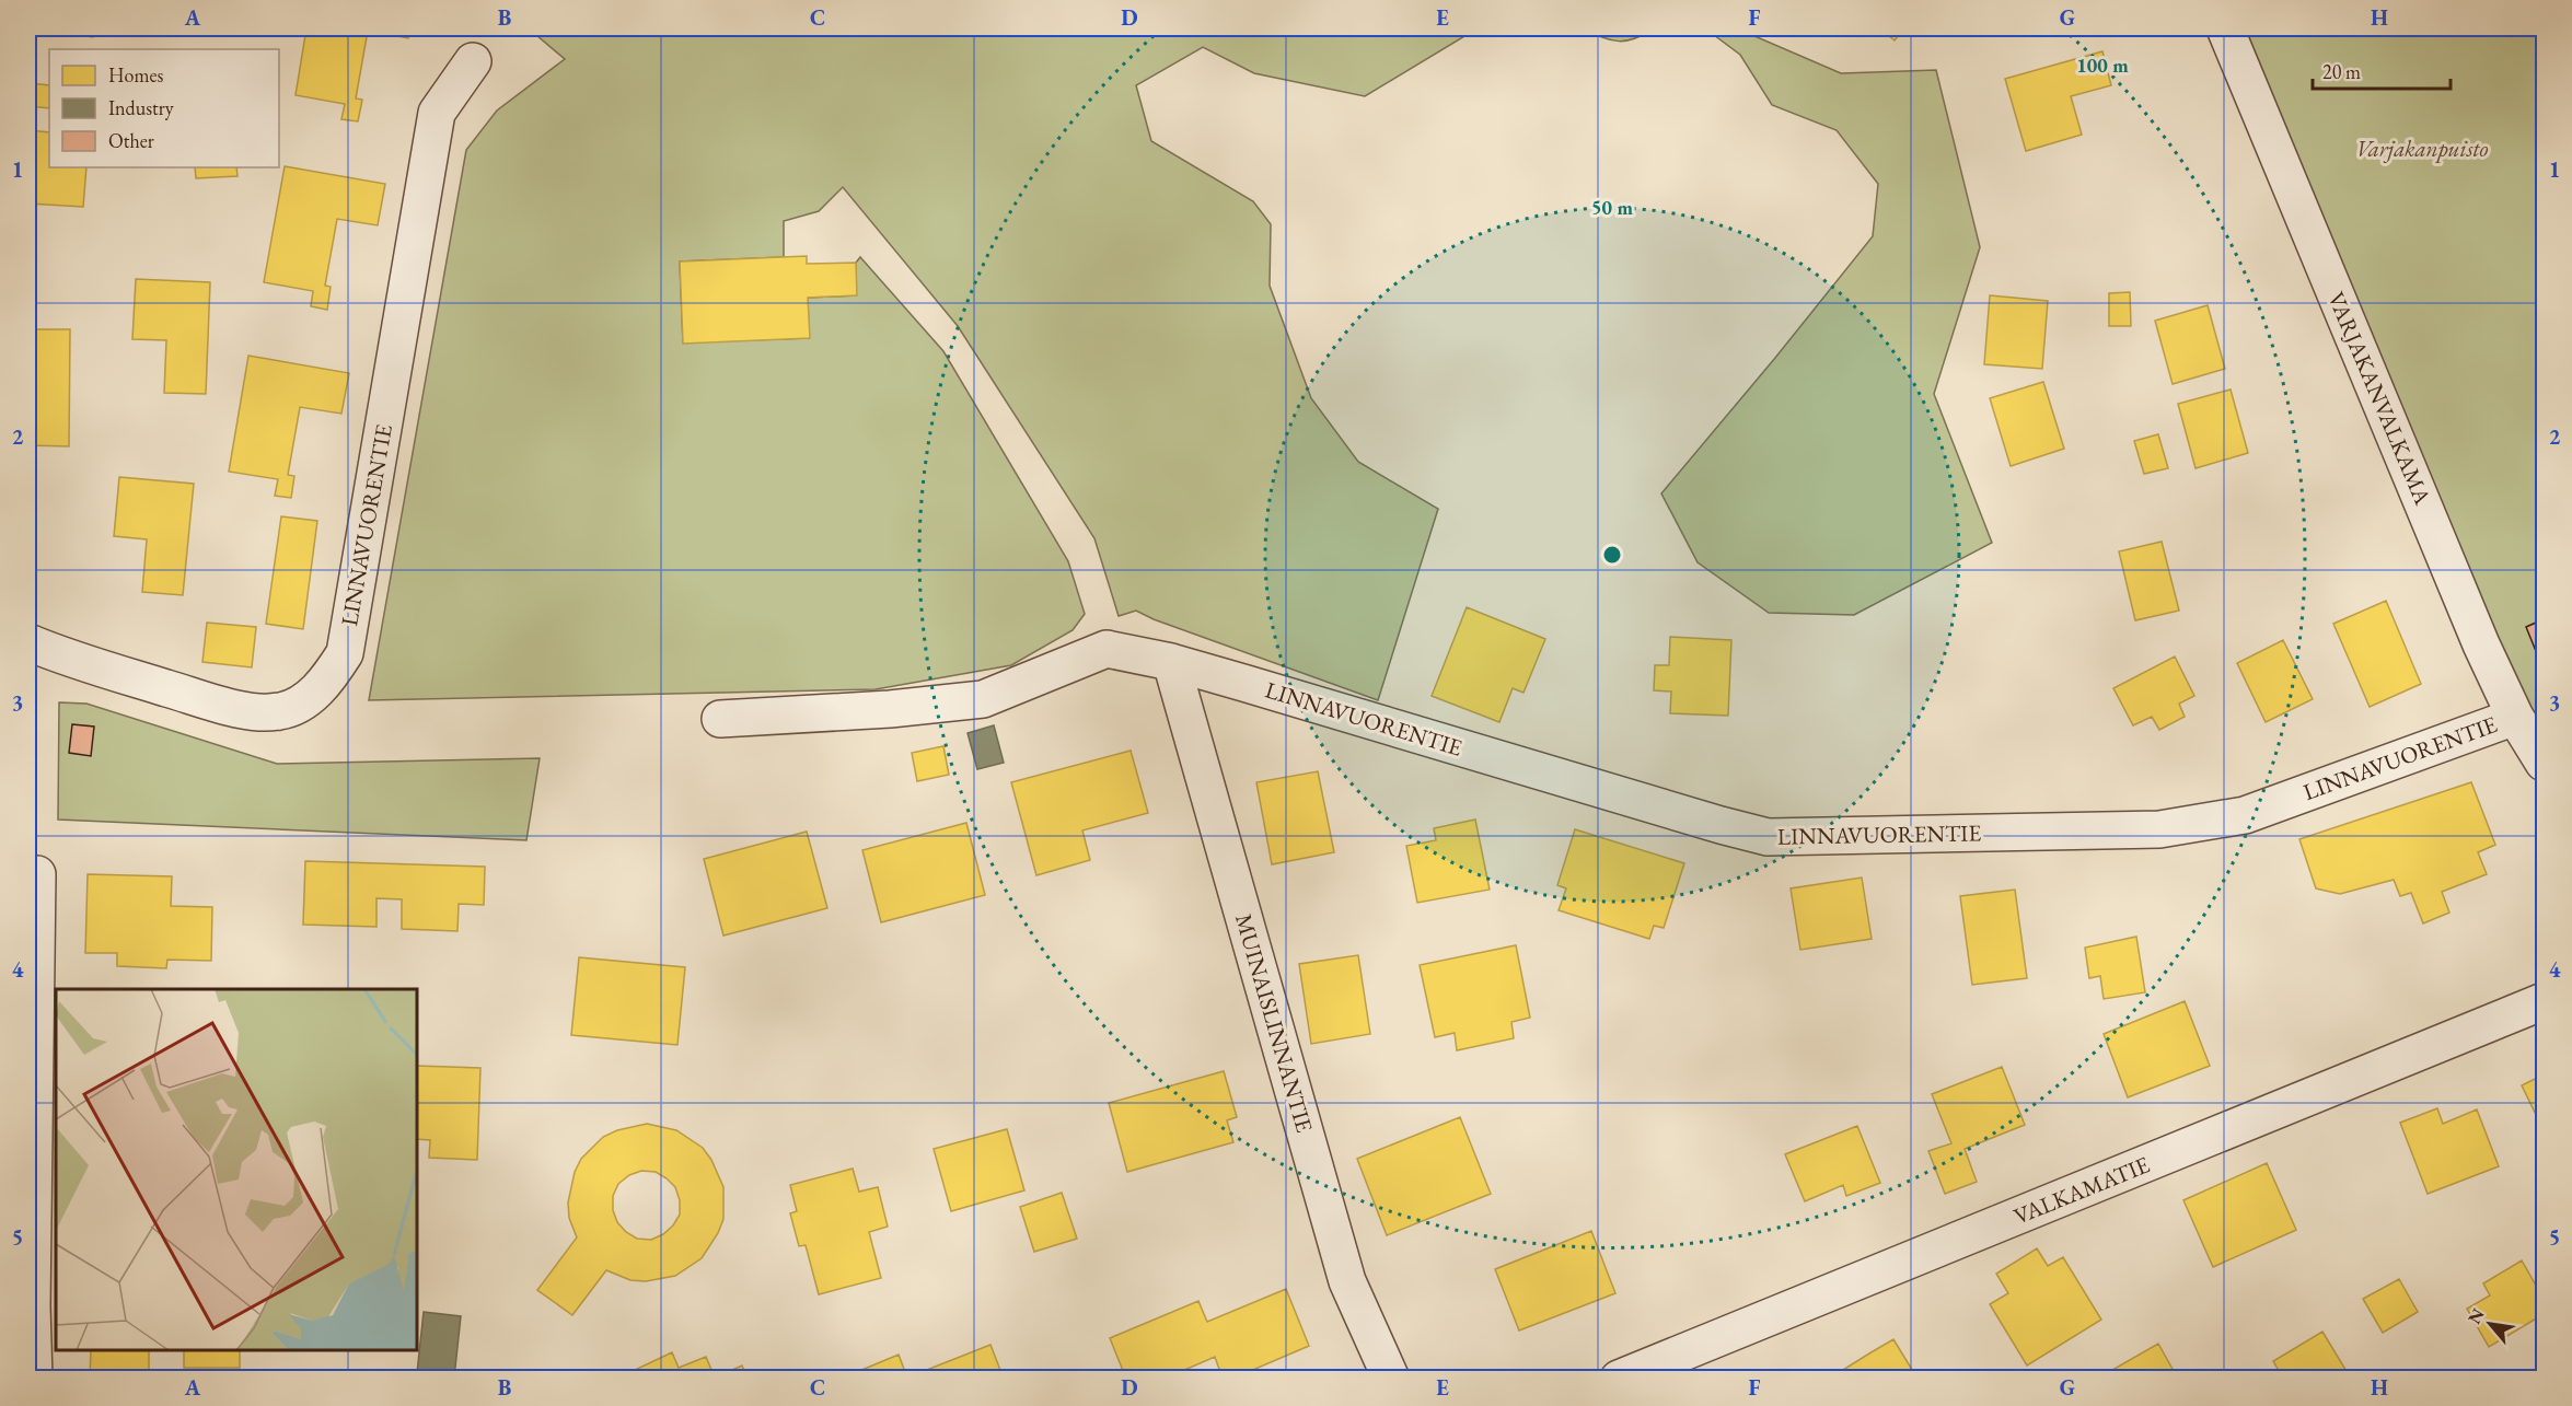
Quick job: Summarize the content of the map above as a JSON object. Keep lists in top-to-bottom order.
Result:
{
  "streets": {
    "street": [
      "VARJAKANVALKAMA",
      "LINNAVUORENTIE",
      "MUINAISLINNANTIE",
      "VALKAMATIE"
    ]
  },
  "crossings": [
    ["VARJAKANVALKAMA", "LINNAVUORENTIE"],
    ["LINNAVUORENTIE", "MUINAISLINNANTIE"]
  ],
  "parks": ["Varjakanpuisto"],
  "legend": ["Homes", "Industry", "Other"],
  "scale_bar": "20 m",
  "north": "top left",
  "grid": {
    "columns": [
      "A",
      "B",
      "C",
      "D",
      "E",
      "F",
      "G",
      "H"
    ],
    "rows": [
      "1",
      "2",
      "3",
      "4",
      "5"
    ]
  },
  "rings": ["100 m", "50 m"]
}
